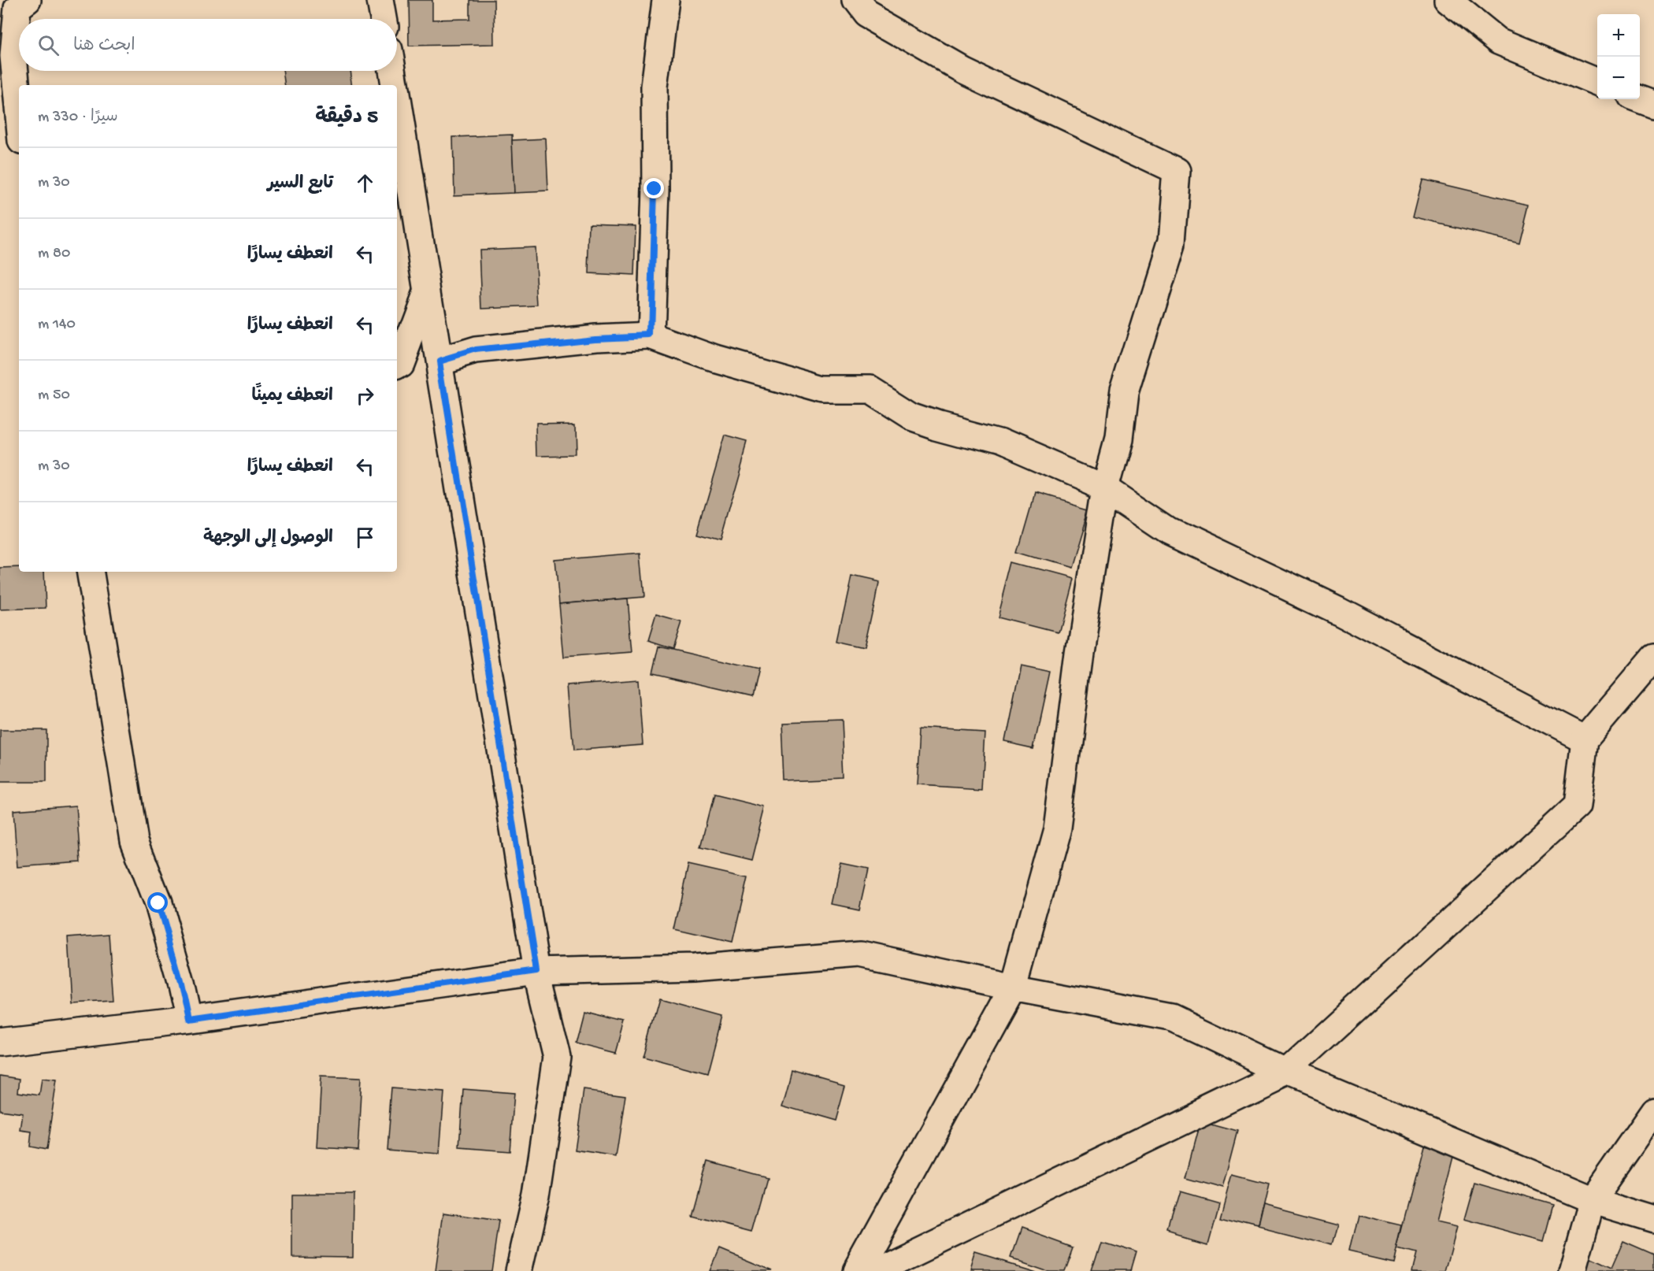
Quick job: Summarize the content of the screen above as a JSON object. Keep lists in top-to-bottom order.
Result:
{
  "page": {
    "map_buttons": ["+", "−"],
    "search": "ابحث هنا",
    "heading": ["5 دقيقة", "سيرًا · 330 m"],
    "list": [
      ["تابع السير", "30 m"],
      ["انعطف يسارًا", "80 m"],
      ["انعطف يسارًا", "140 m"],
      ["انعطف يمينًا", "50 m"],
      ["انعطف يسارًا", "30 m"],
      "الوصول إلى الوجهة"
    ]
  }
}
